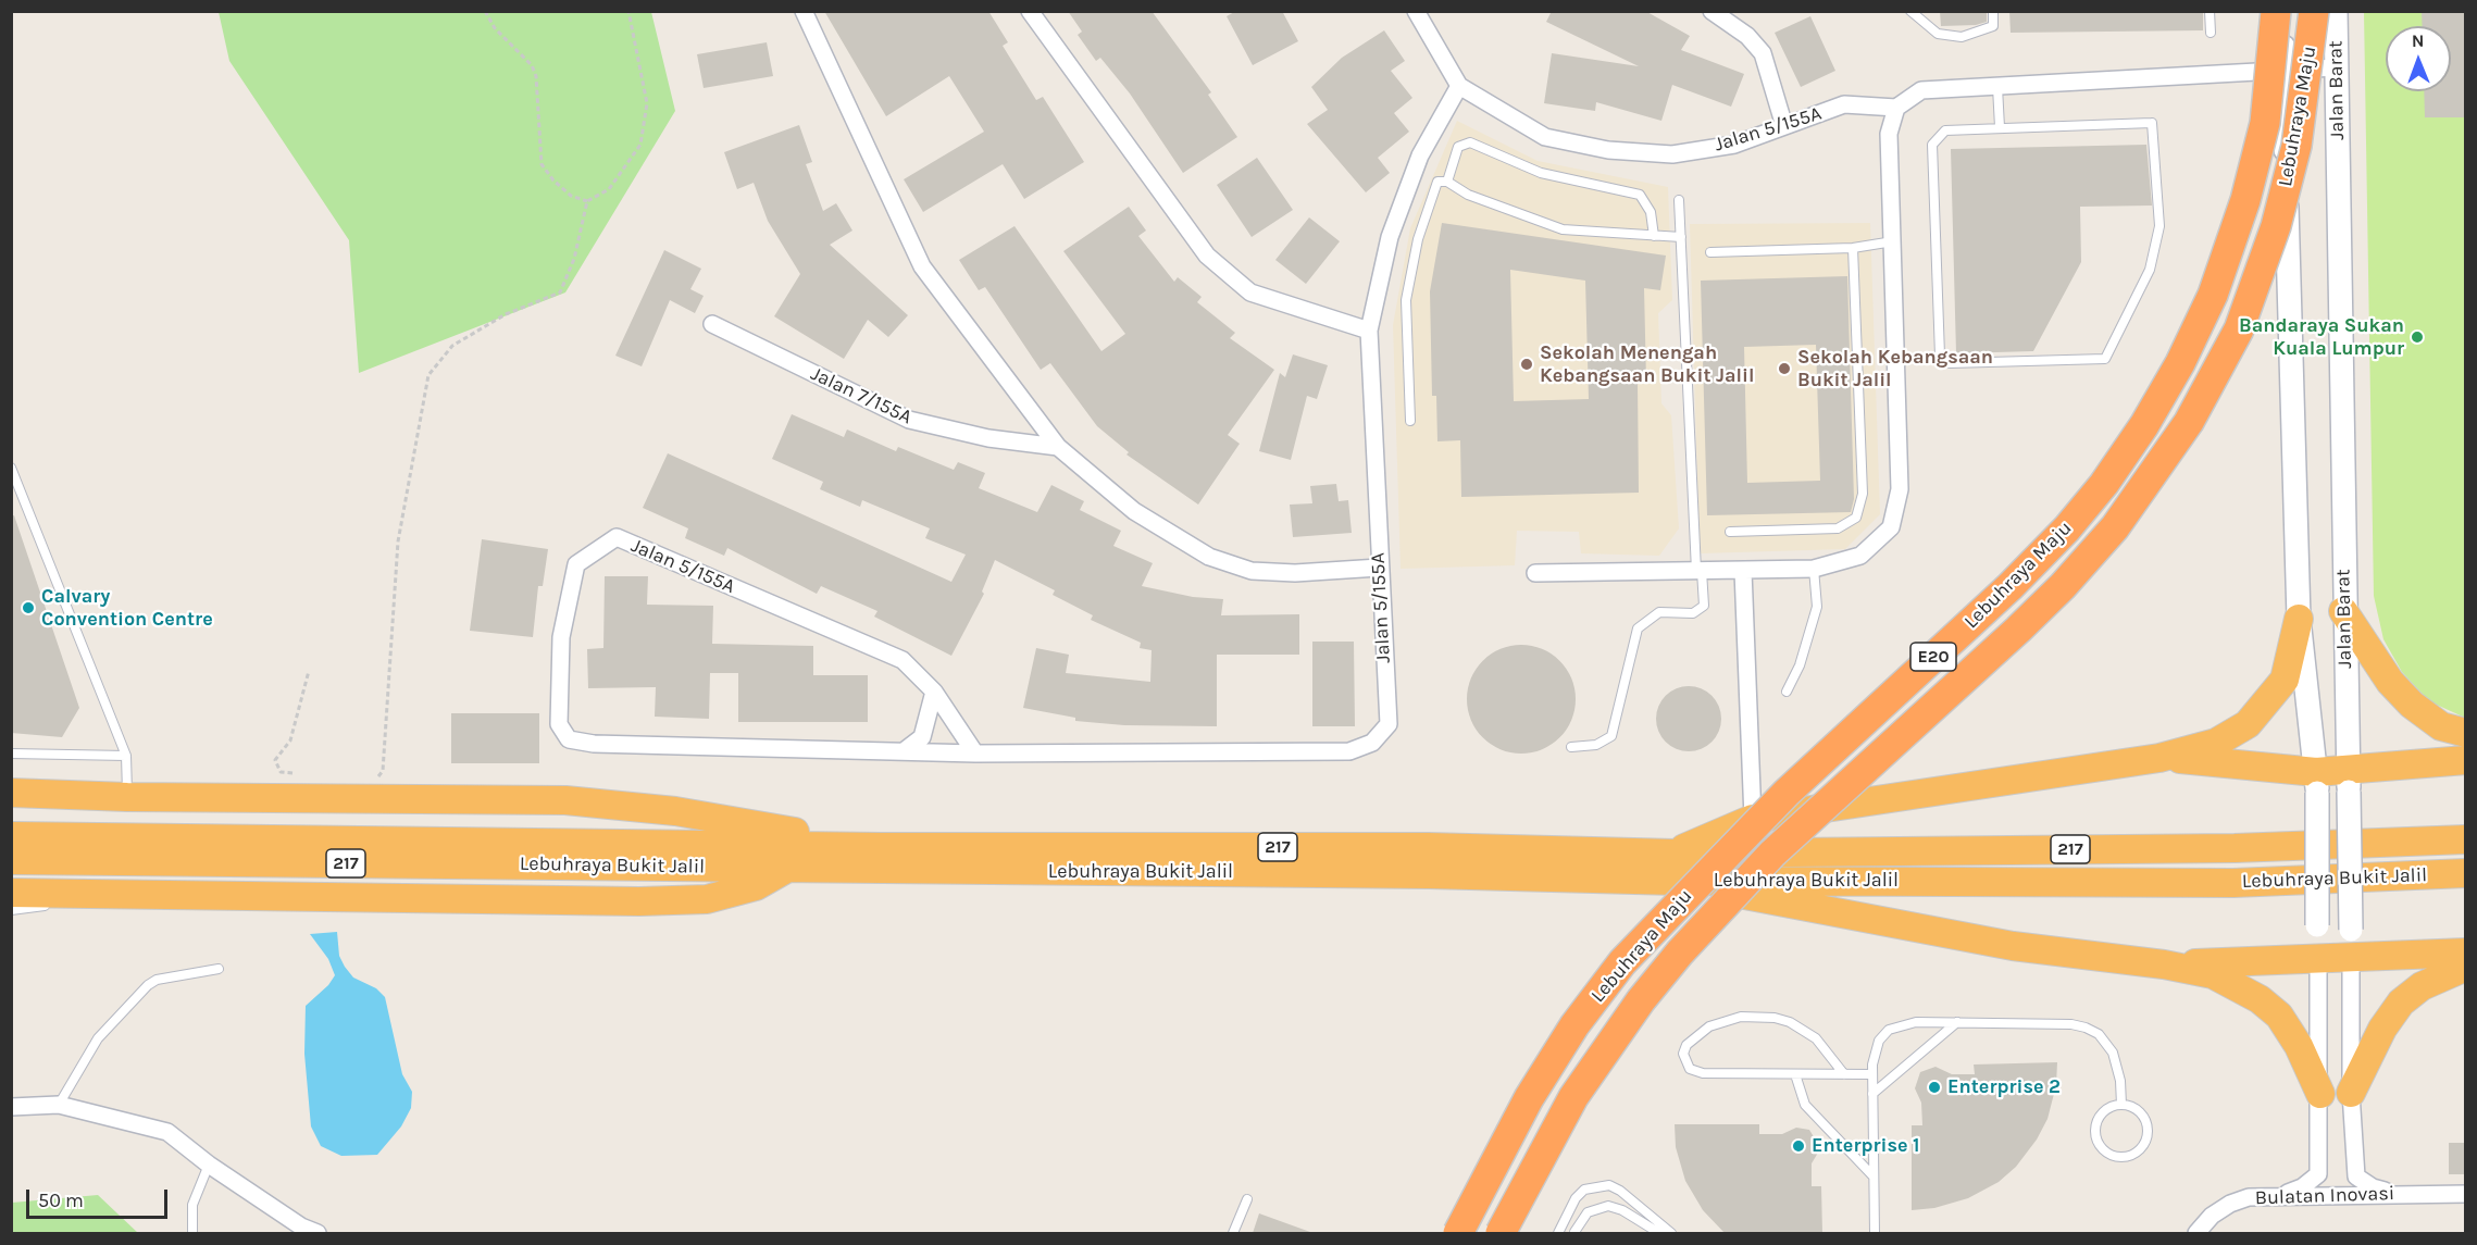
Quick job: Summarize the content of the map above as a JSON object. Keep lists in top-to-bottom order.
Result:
{
  "streets": {
    "highway": [
      "Lebuhraya Maju",
      "E20",
      "217",
      "Lebuhraya Bukit Jalil"
    ],
    "main road": ["Jalan Barat"],
    "street": ["Jalan 5/155A", "Jalan 7/155A", "Bulatan Inovasi"]
  },
  "crossings": [
    ["Jalan Barat", "Bulatan Inovasi"]
  ],
  "places": [
    "Bandaraya Sukan Kuala Lumpur",
    "Sekolah Menengah Kebangsaan Bukit Jalil",
    "Sekolah Kebangsaan Bukit Jalil",
    "Calvary Convention Centre",
    "Enterprise 2",
    "Enterprise 1"
  ],
  "scale_bar": "50 m",
  "north": "top"
}
